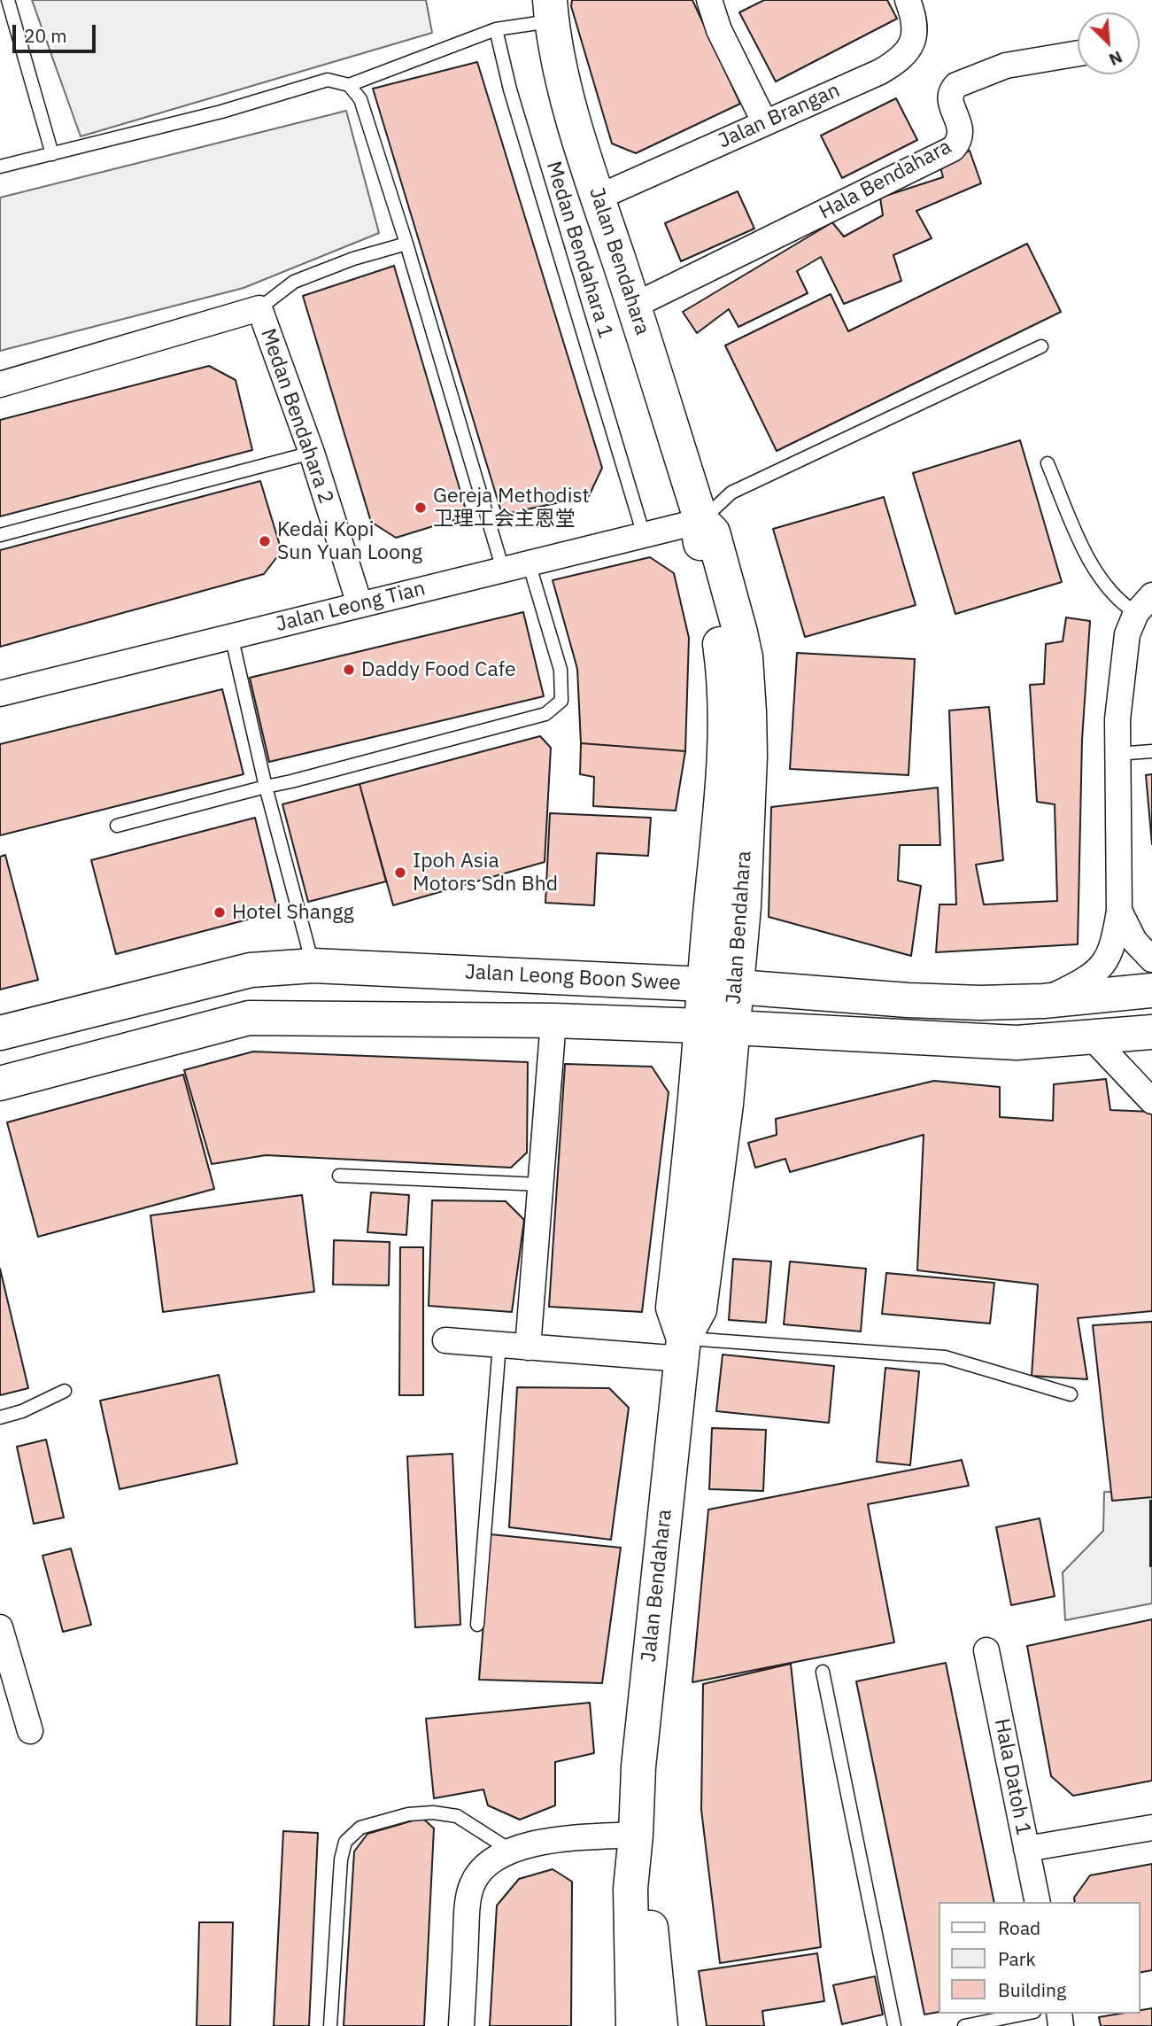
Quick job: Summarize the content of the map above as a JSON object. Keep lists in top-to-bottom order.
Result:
{
  "streets": {
    "main road": ["Jalan Bendahara", "Jalan Leong Boon Swee"],
    "street": [
      "Jalan Brangan",
      "Hala Bendahara",
      "Medan Bendahara 2",
      "Jalan Leong Tian",
      "Hala Datoh 1"
    ],
    "lane": ["Medan Bendahara 1"]
  },
  "crossings": [
    ["Jalan Brangan", "Jalan Bendahara"],
    ["Hala Bendahara", "Jalan Bendahara"],
    ["Medan Bendahara 1", "Jalan Leong Tian"],
    ["Jalan Bendahara", "Jalan Leong Tian"],
    ["Jalan Bendahara", "Jalan Leong Boon Swee"],
    ["Medan Bendahara 2", "Jalan Leong Tian"]
  ],
  "places": [
    "Gereja Methodist 卫理工会主恩堂",
    "Kedai Kopi Sun Yuan Loong",
    "Daddy Food Cafe",
    "Ipoh Asia Motors Sdn Bhd",
    "Hotel Shangg"
  ],
  "legend": ["Road", "Park", "Building"],
  "scale_bar": "20 m",
  "north": "bottom right"
}
